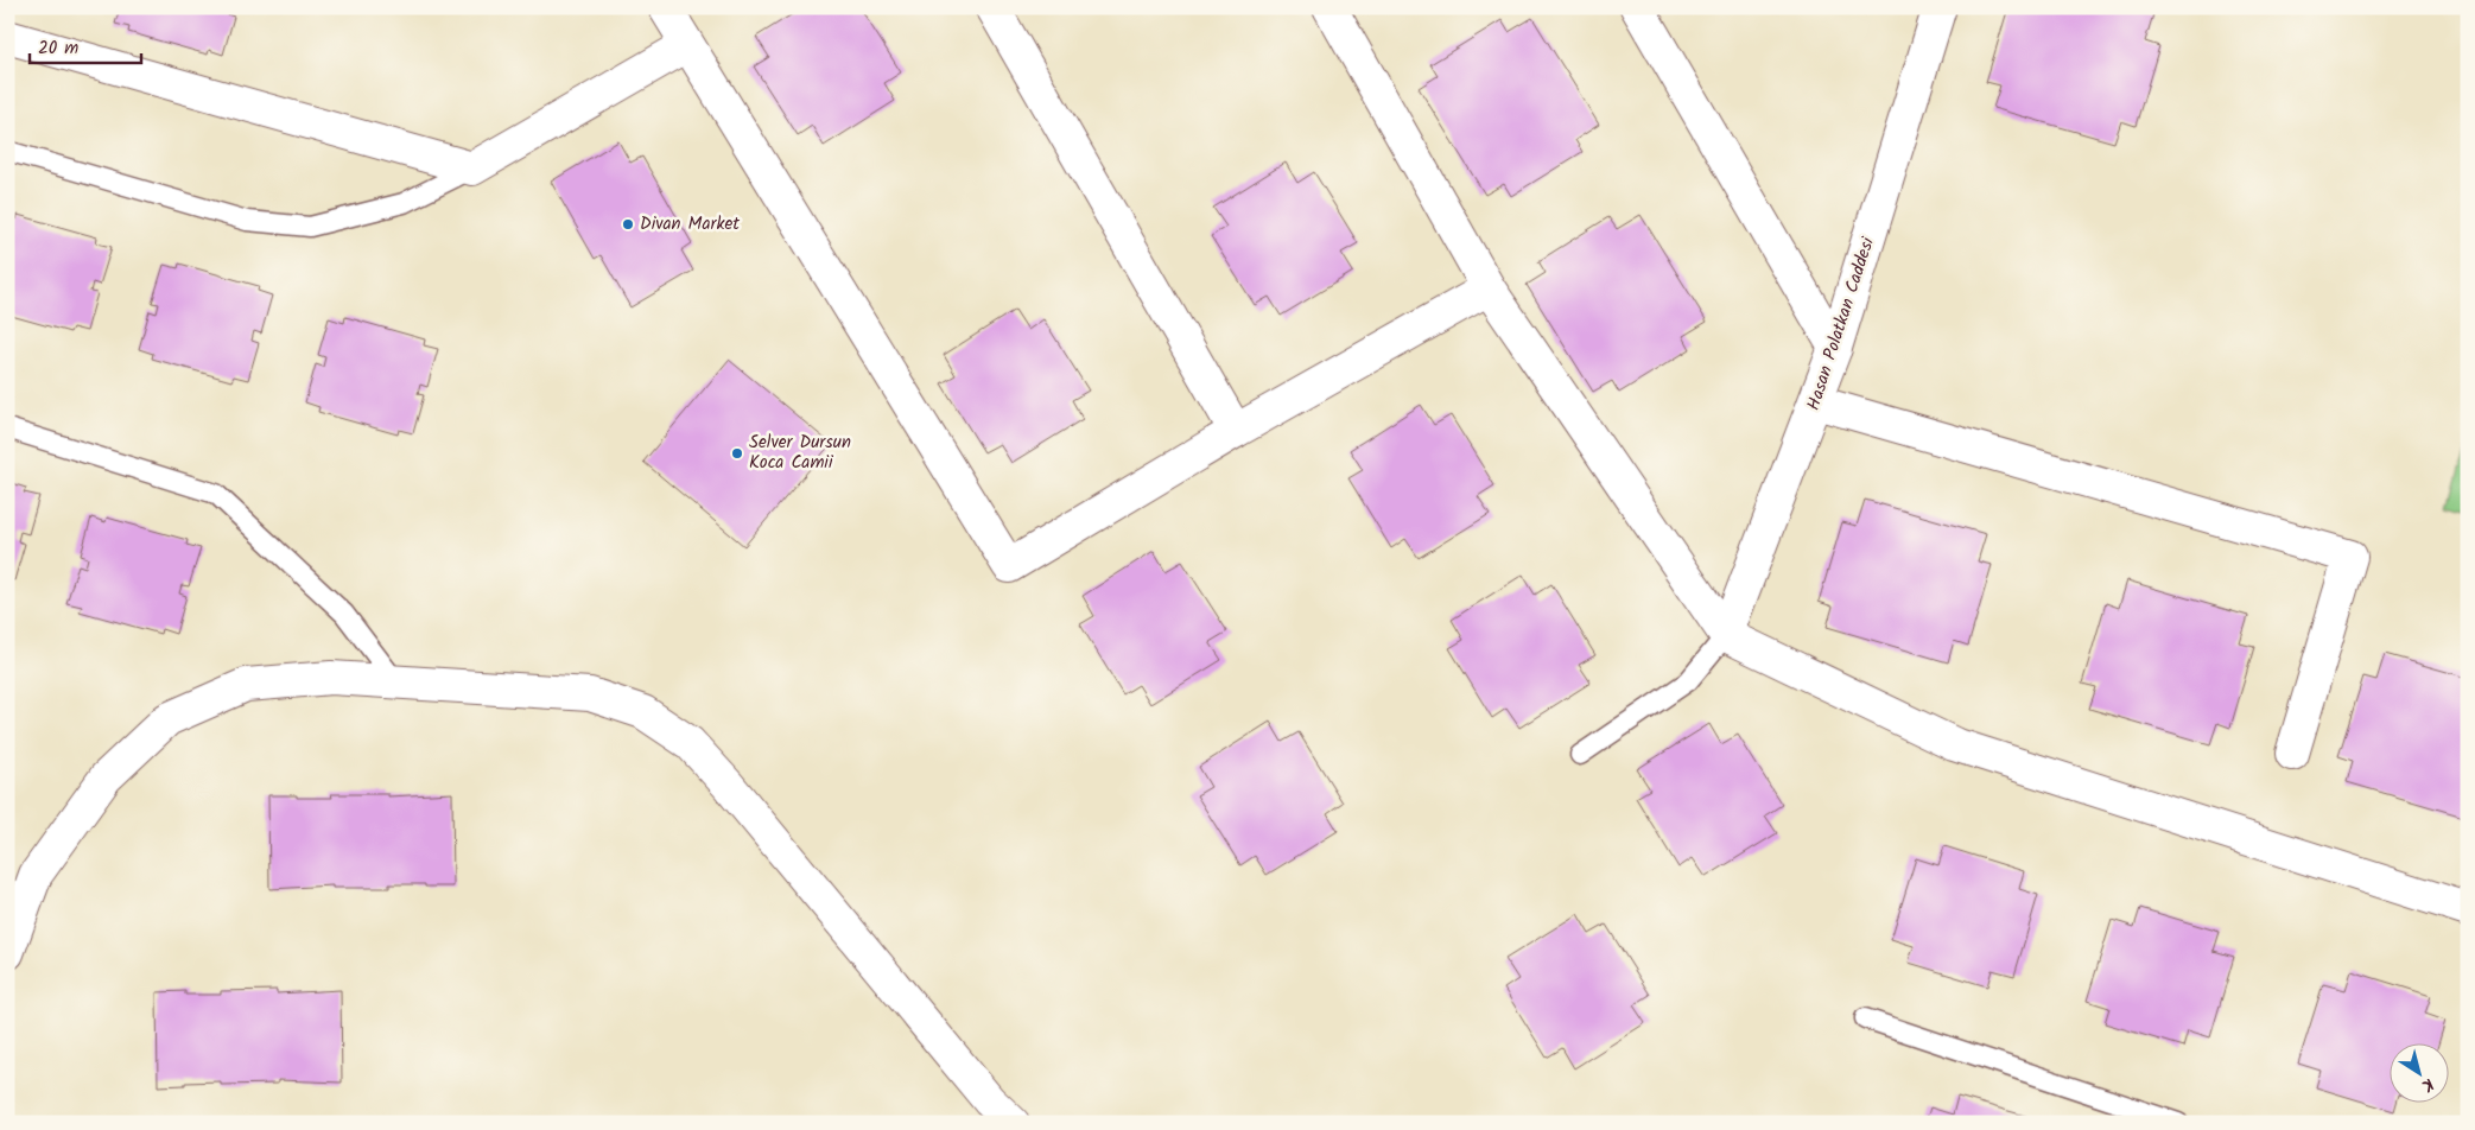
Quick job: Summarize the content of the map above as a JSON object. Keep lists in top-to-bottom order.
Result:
{
  "streets": {
    "street": ["Hasan Polatkan Caddesi"]
  },
  "places": ["Divan Market", "Selver Dursun Koca Camii"],
  "scale_bar": "20 m",
  "north": "bottom right"
}
